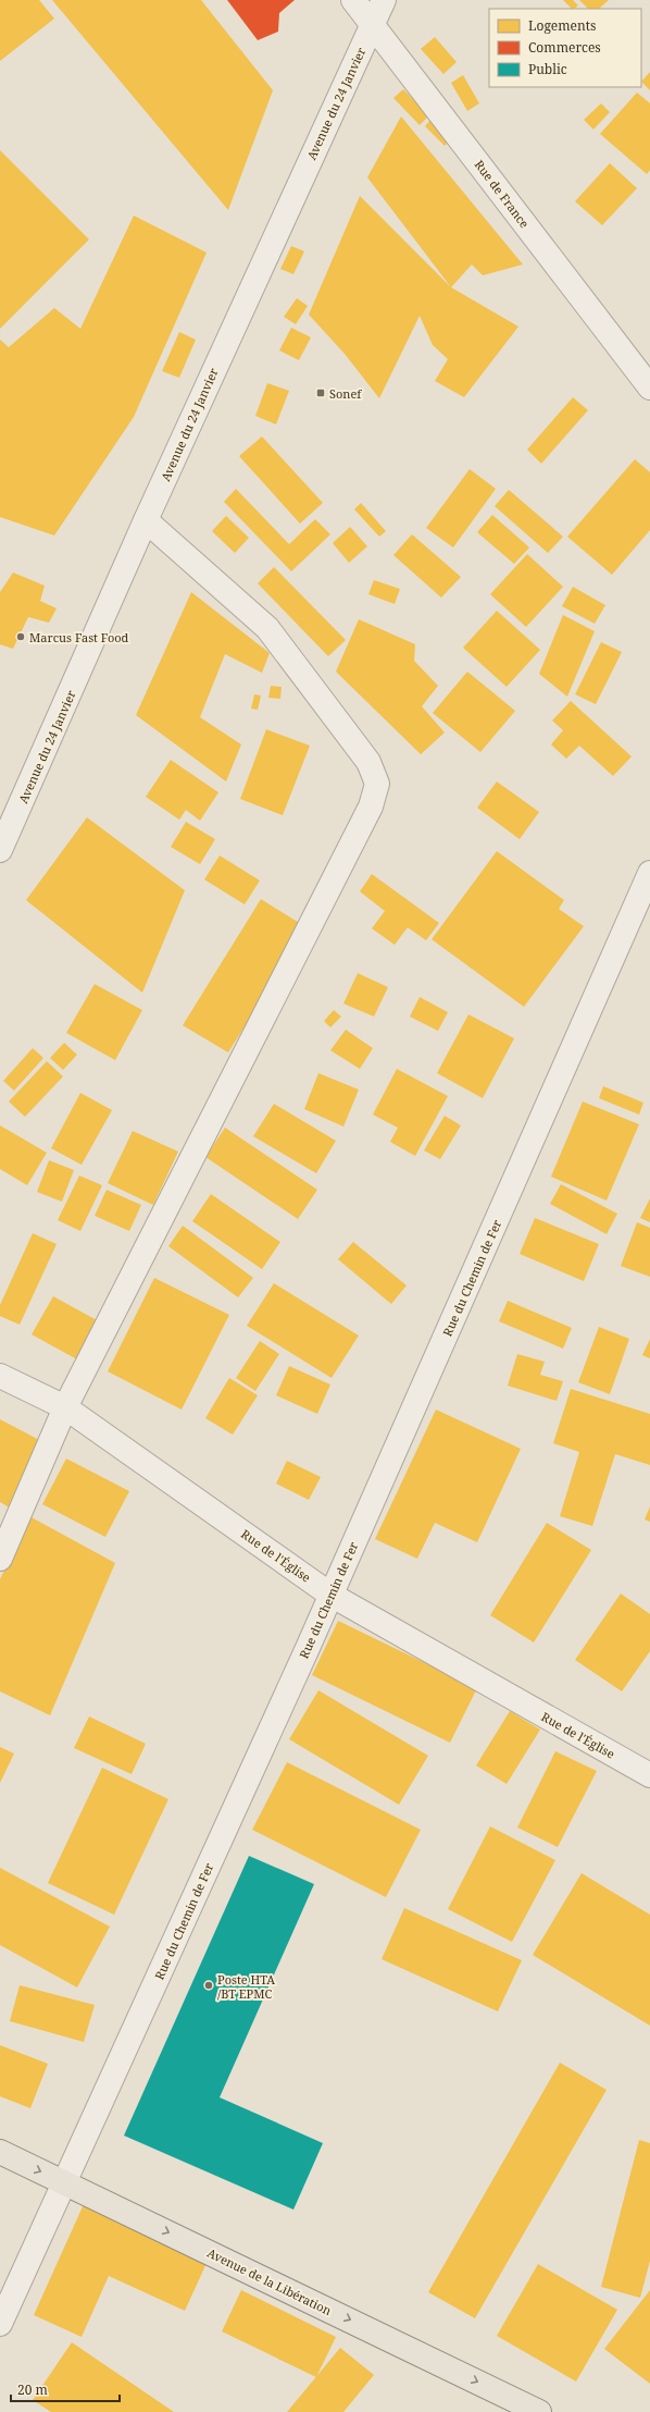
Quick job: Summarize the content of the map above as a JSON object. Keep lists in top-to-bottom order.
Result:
{
  "streets": {
    "main road": ["Avenue de la Libération"],
    "street": [
      "Avenue du 24 Janvier",
      "Rue de France",
      "Rue du Chemin de Fer",
      "Rue de l'Église"
    ]
  },
  "crossings": [
    ["Avenue du 24 Janvier", "Rue de France"],
    ["Rue du Chemin de Fer", "Rue de l'Église"],
    ["Rue du Chemin de Fer", "Avenue de la Libération"]
  ],
  "one_way": ["Avenue de la Libération"],
  "places": {
    "transit": ["Sonef"],
    "other": ["Marcus Fast Food", "Poste HTA /BT EPMC"]
  },
  "legend": ["Logements", "Commerces", "Public"],
  "scale_bar": "20 m"
}
